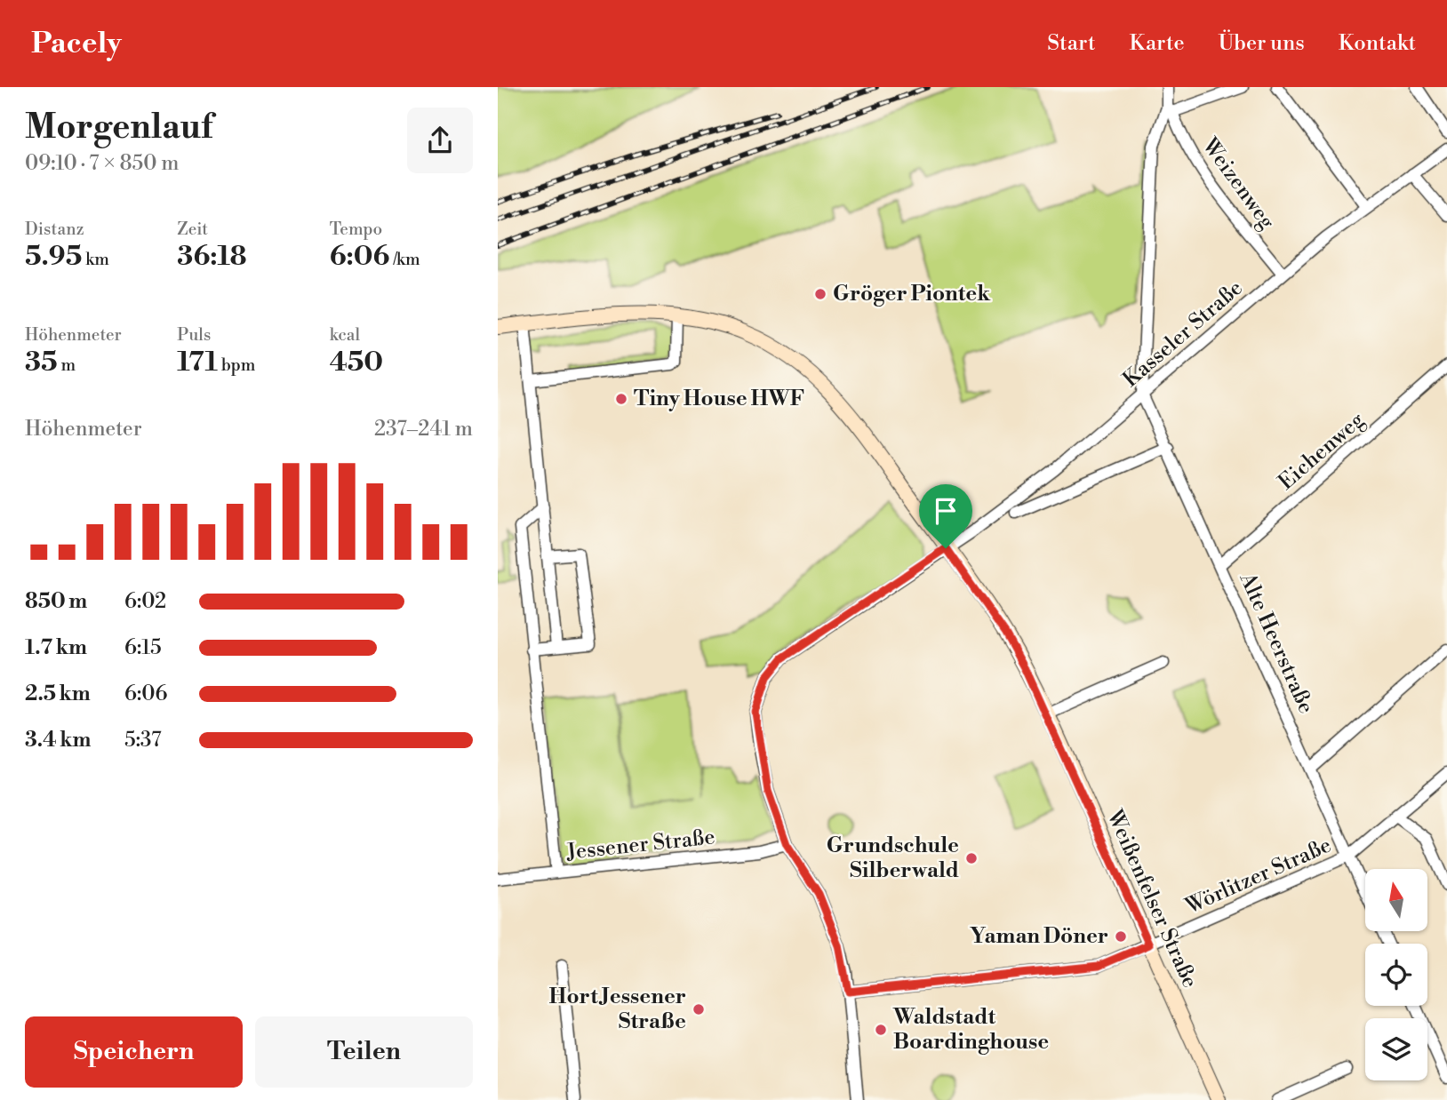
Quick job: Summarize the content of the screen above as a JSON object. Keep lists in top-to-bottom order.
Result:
{
  "streets": {
    "street": [
      "Weizenweg",
      "Kasseler Straße",
      "Eichenweg",
      "Alte Heerstraße",
      "Jessener Straße",
      "Wörlitzer Straße",
      "Weißenfelser Straße"
    ]
  },
  "crossings": [
    ["Weizenweg", "Kasseler Straße"],
    ["Weizenweg", "Alte Heerstraße"],
    ["Kasseler Straße", "Alte Heerstraße"],
    ["Kasseler Straße", "Jessener Straße"],
    ["Kasseler Straße", "Wörlitzer Straße"],
    ["Kasseler Straße", "Weißenfelser Straße"],
    ["Eichenweg", "Alte Heerstraße"],
    ["Alte Heerstraße", "Wörlitzer Straße"],
    ["Wörlitzer Straße", "Weißenfelser Straße"]
  ],
  "places": [
    "Gröger Piontek",
    "Tiny House HWF",
    "Grundschule Silberwald",
    "Yaman Döner",
    "Hort Jessener Straße",
    "Waldstadt Boardinghouse"
  ],
  "north": "top",
  "page": {
    "header": "Pacely",
    "nav": [
      "Start",
      "Karte",
      "Über uns",
      "Kontakt"
    ],
    "heading": ["Morgenlauf", "09:10 · 7 × 850 m"],
    "stats": [
      ["Distanz", "5.95 km"],
      ["Zeit", "36:18"],
      ["Tempo", "6:06 /km"],
      ["Höhenmeter", "35 m"],
      ["Puls", "171 bpm"],
      ["kcal", "450"]
    ],
    "chart": ["Höhenmeter", "237–241 m"],
    "list": [
      {
        "name": "850 m",
        "note": "6:02"
      },
      {
        "name": "1.7 km",
        "note": "6:15"
      },
      {
        "name": "2.5 km",
        "note": "6:06"
      },
      {
        "name": "3.4 km",
        "note": "5:37"
      }
    ],
    "buttons": ["Speichern", "Teilen"]
  }
}
